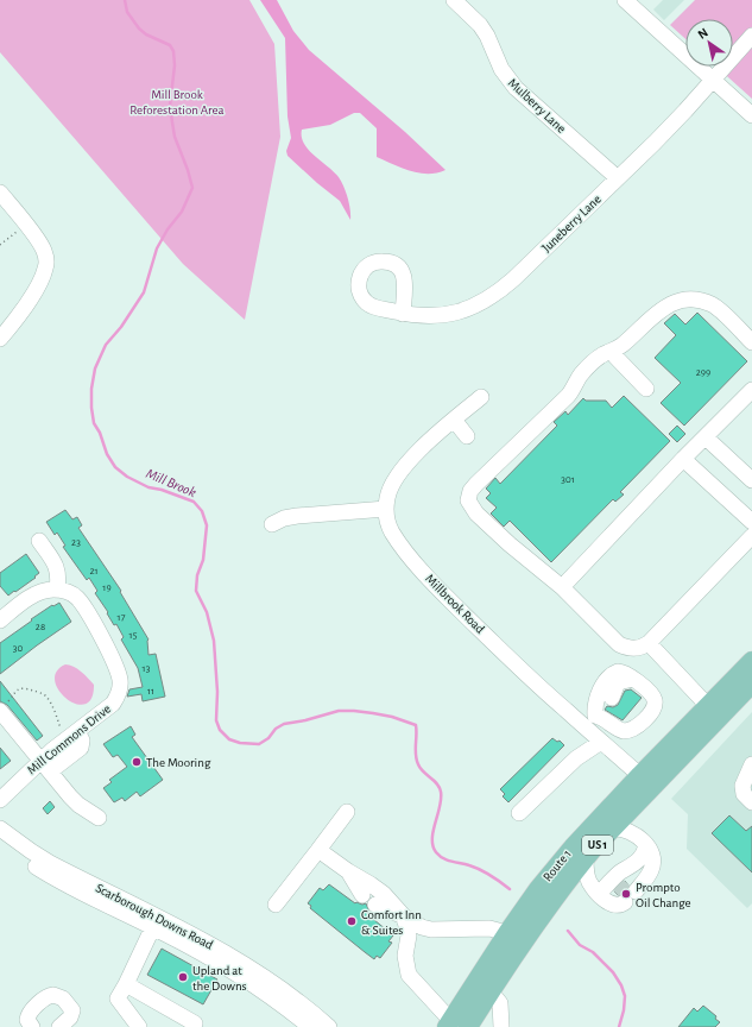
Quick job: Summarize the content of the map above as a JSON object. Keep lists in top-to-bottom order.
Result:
{
  "streets": {
    "main road": ["US 1", "Route 1"],
    "street": [
      "Mulberry Lane",
      "Juneberry Lane",
      "Millbrook Road",
      "Mill Commons Drive",
      "Scarborough Downs Road"
    ]
  },
  "crossings": [
    ["Mulberry Lane", "Juneberry Lane"],
    ["Millbrook Road", "Route 1"]
  ],
  "water": ["Mill Brook"],
  "parks": ["Mill Brook Reforestation Area"],
  "places": [
    "The Mooring",
    "Prompto Oil Change",
    "Comfort Inn & Suites",
    "Upland at the Downs"
  ],
  "house_numbers": [
    "299",
    "301",
    "23",
    "21",
    "19",
    "17",
    "28",
    "15",
    "30",
    "13",
    "11"
  ],
  "north": "top left"
}
